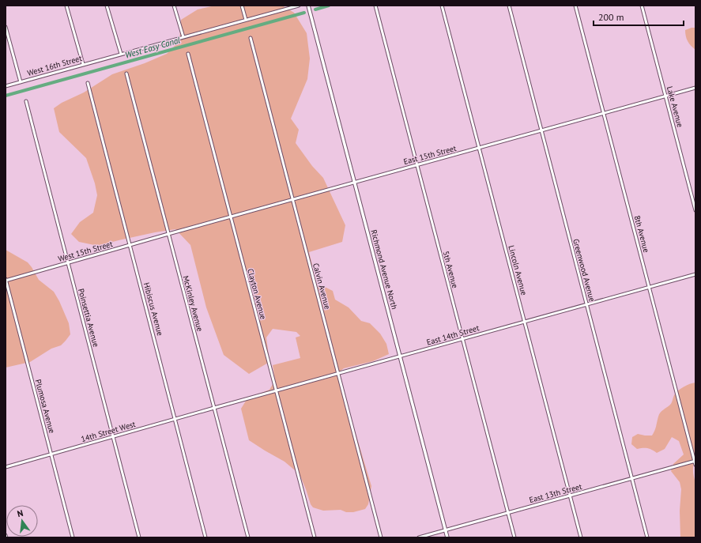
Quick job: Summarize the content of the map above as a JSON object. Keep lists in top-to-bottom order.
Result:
{
  "streets": {
    "street": [
      "West 16th Street",
      "Lake Avenue",
      "East 15th Street",
      "8th Avenue",
      "West 15th Street",
      "Richmond Avenue North",
      "5th Avenue",
      "Lincoln Avenue",
      "Greenwood Avenue",
      "Calvin Avenue",
      "Clayton Avenue",
      "McKinley Avenue",
      "Hibiscus Avenue",
      "Poinsettia Avenue",
      "East 14th Street",
      "Plumosa Avenue",
      "14th Street West",
      "East 13th Street"
    ]
  },
  "crossings": [
    ["Lake Avenue", "East 15th Street"],
    ["East 15th Street", "8th Avenue"],
    ["East 15th Street", "West 15th Street"],
    ["East 15th Street", "Richmond Avenue North"],
    ["East 15th Street", "5th Avenue"],
    ["East 15th Street", "Lincoln Avenue"],
    ["East 15th Street", "Greenwood Avenue"],
    ["East 15th Street", "Calvin Avenue"],
    ["East 15th Street", "Clayton Avenue"],
    ["East 15th Street", "McKinley Avenue"],
    ["8th Avenue", "East 14th Street"],
    ["8th Avenue", "East 13th Street"],
    ["West 15th Street", "McKinley Avenue"],
    ["West 15th Street", "Hibiscus Avenue"],
    ["West 15th Street", "Poinsettia Avenue"],
    ["West 15th Street", "Plumosa Avenue"],
    ["Richmond Avenue North", "East 14th Street"],
    ["Richmond Avenue North", "East 13th Street"],
    ["5th Avenue", "East 14th Street"],
    ["5th Avenue", "East 13th Street"],
    ["Lincoln Avenue", "East 14th Street"],
    ["Lincoln Avenue", "East 13th Street"],
    ["Greenwood Avenue", "East 14th Street"],
    ["Greenwood Avenue", "East 13th Street"],
    ["Calvin Avenue", "East 14th Street"],
    ["Clayton Avenue", "East 14th Street"],
    ["McKinley Avenue", "East 14th Street"],
    ["McKinley Avenue", "14th Street West"],
    ["Hibiscus Avenue", "14th Street West"],
    ["Poinsettia Avenue", "14th Street West"],
    ["East 14th Street", "14th Street West"],
    ["Plumosa Avenue", "14th Street West"]
  ],
  "water": ["West Easy Canal"],
  "scale_bar": "200 m",
  "north": "top"
}
